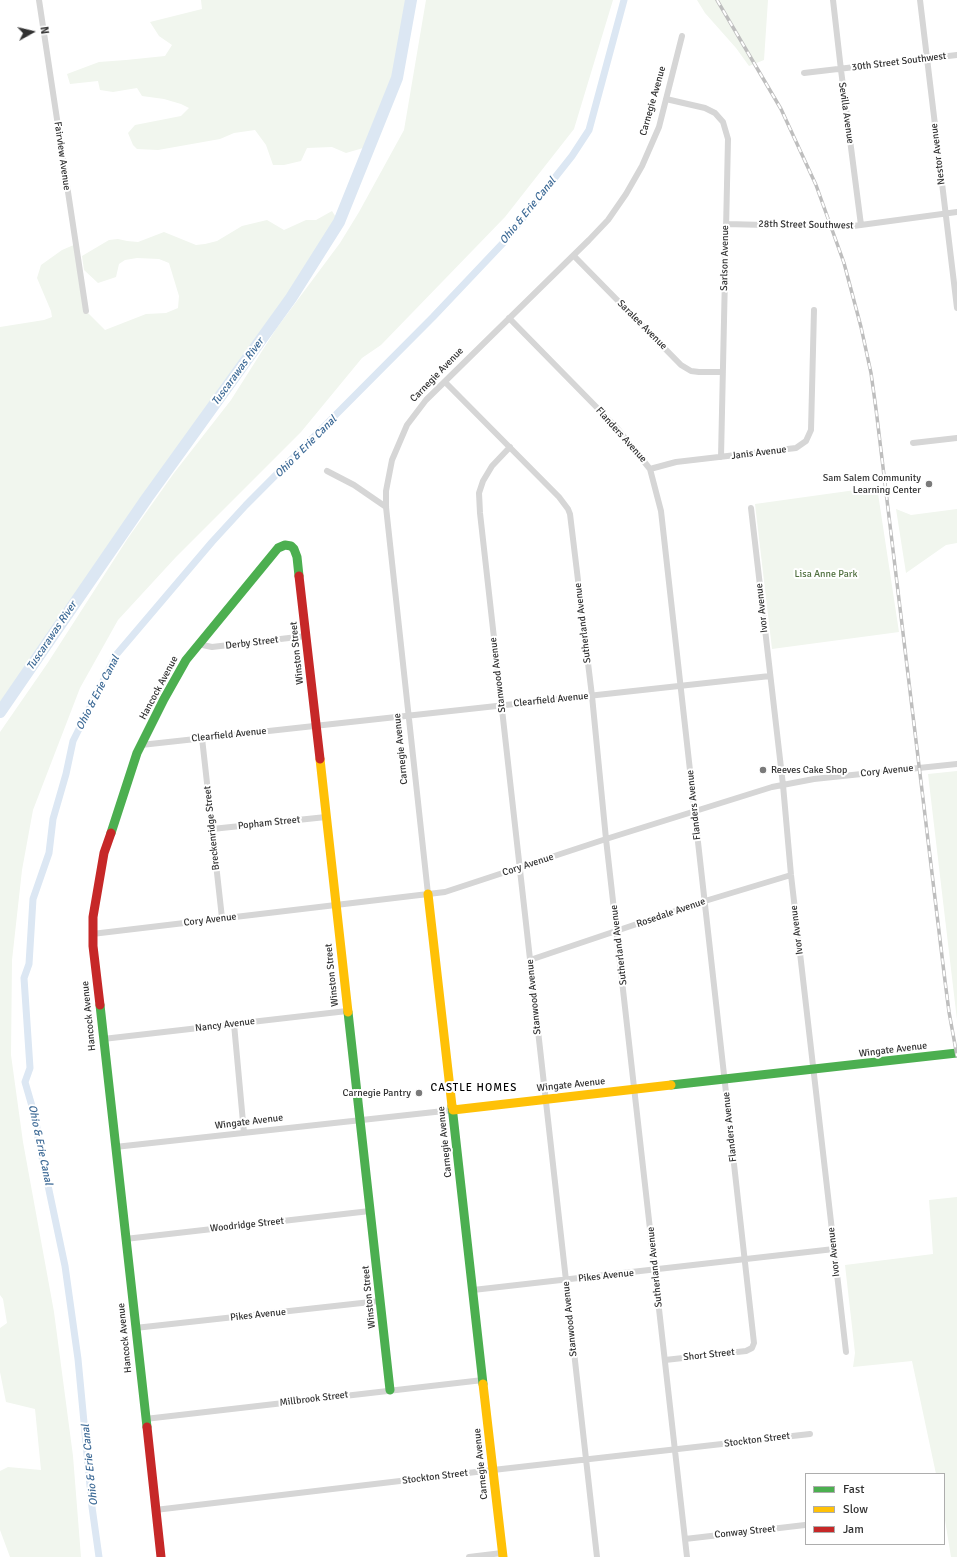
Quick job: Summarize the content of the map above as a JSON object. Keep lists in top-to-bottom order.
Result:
{
  "streets": {
    "street": [
      "30th Street Southwest",
      "Carnegie Avenue",
      "Sevilla Avenue",
      "Nestor Avenue",
      "Fairview Avenue",
      "28th Street Southwest",
      "Sarlson Avenue",
      "Saralee Avenue",
      "Flanders Avenue",
      "Janis Avenue",
      "Ivor Avenue",
      "Sutherland Avenue",
      "Derby Street",
      "Winston Street",
      "Stanwood Avenue",
      "Hancock Avenue",
      "Clearfield Avenue",
      "Cory Avenue",
      "Popham Street",
      "Breckenridge Street",
      "Rosedale Avenue",
      "Nancy Avenue",
      "Wingate Avenue",
      "Woodridge Street",
      "Pikes Avenue",
      "Short Street",
      "Millbrook Street",
      "Stockton Street",
      "Conway Street"
    ]
  },
  "crossings": [
    ["30th Street Southwest", "Sevilla Avenue"],
    ["30th Street Southwest", "Nestor Avenue"],
    ["Carnegie Avenue", "Sarlson Avenue"],
    ["Carnegie Avenue", "Saralee Avenue"],
    ["Carnegie Avenue", "Flanders Avenue"],
    ["Carnegie Avenue", "Sutherland Avenue"],
    ["Carnegie Avenue", "Clearfield Avenue"],
    ["Carnegie Avenue", "Cory Avenue"],
    ["Carnegie Avenue", "Wingate Avenue"],
    ["Carnegie Avenue", "Pikes Avenue"],
    ["Carnegie Avenue", "Millbrook Street"],
    ["Carnegie Avenue", "Stockton Street"],
    ["Sevilla Avenue", "28th Street Southwest"],
    ["Nestor Avenue", "28th Street Southwest"],
    ["28th Street Southwest", "Sarlson Avenue"],
    ["Sarlson Avenue", "Saralee Avenue"],
    ["Sarlson Avenue", "Janis Avenue"],
    ["Flanders Avenue", "Janis Avenue"],
    ["Flanders Avenue", "Clearfield Avenue"],
    ["Flanders Avenue", "Cory Avenue"],
    ["Flanders Avenue", "Rosedale Avenue"],
    ["Flanders Avenue", "Wingate Avenue"],
    ["Flanders Avenue", "Pikes Avenue"],
    ["Flanders Avenue", "Short Street"],
    ["Ivor Avenue", "Clearfield Avenue"],
    ["Ivor Avenue", "Cory Avenue"],
    ["Ivor Avenue", "Rosedale Avenue"],
    ["Ivor Avenue", "Wingate Avenue"],
    ["Ivor Avenue", "Pikes Avenue"],
    ["Sutherland Avenue", "Stanwood Avenue"],
    ["Sutherland Avenue", "Clearfield Avenue"],
    ["Sutherland Avenue", "Cory Avenue"],
    ["Sutherland Avenue", "Rosedale Avenue"],
    ["Sutherland Avenue", "Wingate Avenue"],
    ["Sutherland Avenue", "Pikes Avenue"],
    ["Sutherland Avenue", "Short Street"],
    ["Sutherland Avenue", "Stockton Street"],
    ["Sutherland Avenue", "Conway Street"],
    ["Derby Street", "Winston Street"],
    ["Derby Street", "Hancock Avenue"],
    ["Winston Street", "Hancock Avenue"],
    ["Winston Street", "Clearfield Avenue"],
    ["Winston Street", "Cory Avenue"],
    ["Winston Street", "Popham Street"],
    ["Winston Street", "Nancy Avenue"],
    ["Winston Street", "Wingate Avenue"],
    ["Winston Street", "Woodridge Street"],
    ["Winston Street", "Pikes Avenue"],
    ["Winston Street", "Millbrook Street"],
    ["Stanwood Avenue", "Clearfield Avenue"],
    ["Stanwood Avenue", "Cory Avenue"],
    ["Stanwood Avenue", "Rosedale Avenue"],
    ["Stanwood Avenue", "Wingate Avenue"],
    ["Stanwood Avenue", "Pikes Avenue"],
    ["Stanwood Avenue", "Stockton Street"],
    ["Hancock Avenue", "Clearfield Avenue"],
    ["Hancock Avenue", "Cory Avenue"],
    ["Hancock Avenue", "Nancy Avenue"],
    ["Hancock Avenue", "Wingate Avenue"],
    ["Hancock Avenue", "Woodridge Street"],
    ["Hancock Avenue", "Pikes Avenue"],
    ["Hancock Avenue", "Millbrook Street"],
    ["Hancock Avenue", "Stockton Street"],
    ["Clearfield Avenue", "Breckenridge Street"],
    ["Cory Avenue", "Breckenridge Street"],
    ["Popham Street", "Breckenridge Street"]
  ],
  "districts": ["CASTLE HOMES"],
  "water": ["Ohio & Erie Canal", "Tuscarawas River"],
  "parks": ["Lisa Anne Park"],
  "places": ["Sam Salem Community Learning Center", "Reeves Cake Shop", "Carnegie Pantry"],
  "legend": ["Fast", "Slow", "Jam"],
  "north": "right"
}
